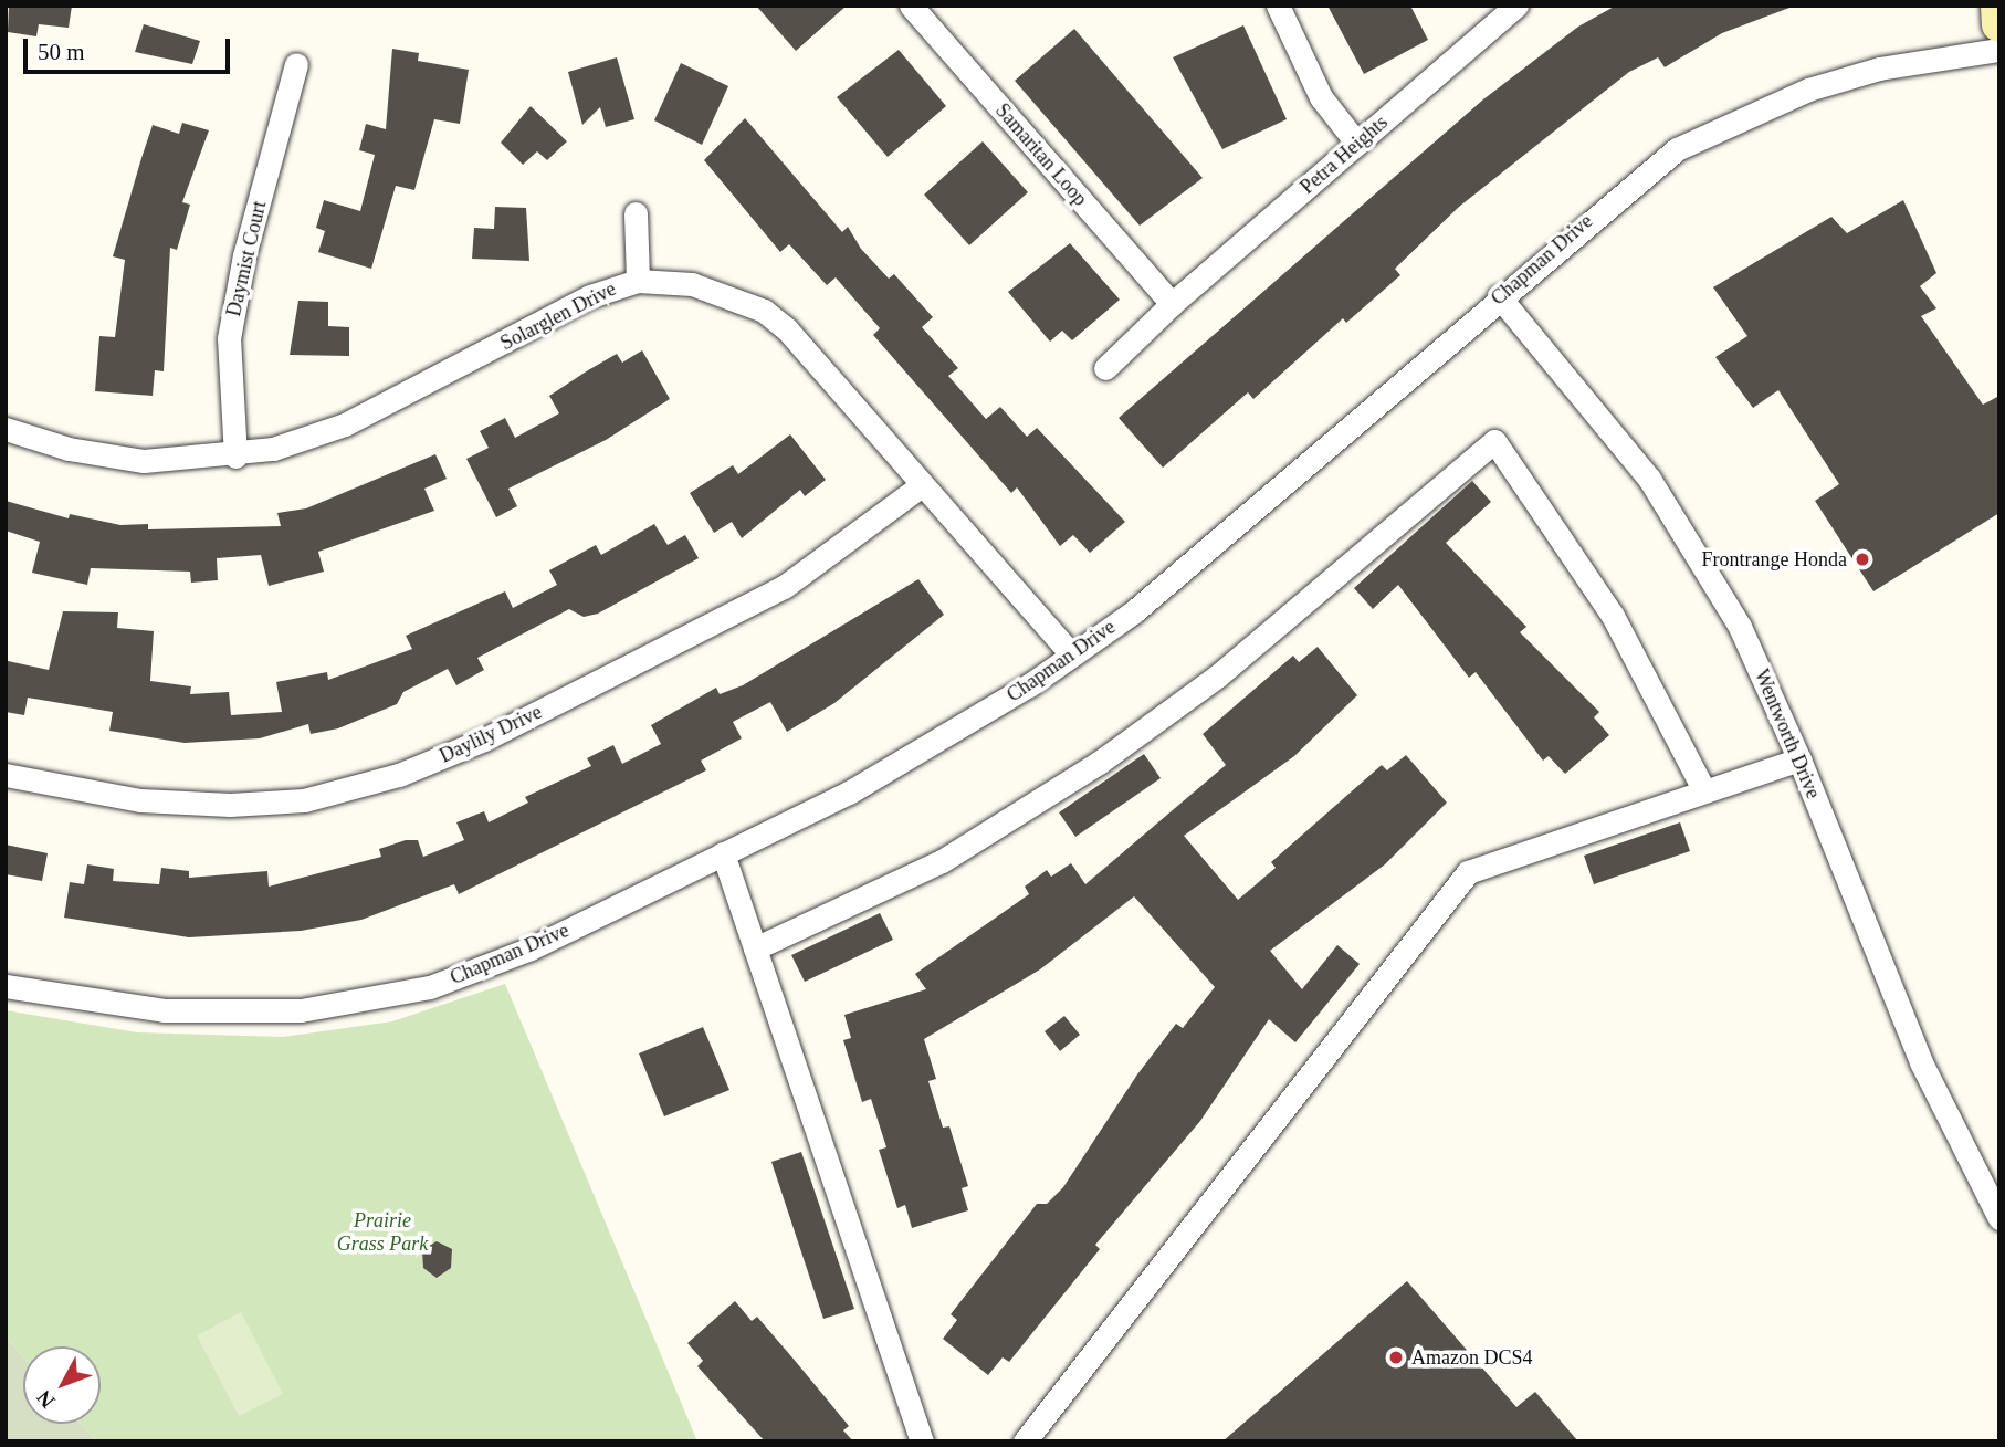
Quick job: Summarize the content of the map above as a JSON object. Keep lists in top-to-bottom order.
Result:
{
  "streets": {
    "street": [
      "Samaritan Loop",
      "Petra Heights",
      "Daymist Court",
      "Chapman Drive",
      "Solarglen Drive",
      "Daylily Drive",
      "Wentworth Drive"
    ]
  },
  "crossings": [
    ["Samaritan Loop", "Petra Heights"],
    ["Daymist Court", "Solarglen Drive"],
    ["Chapman Drive", "Solarglen Drive"],
    ["Chapman Drive", "Wentworth Drive"],
    ["Solarglen Drive", "Daylily Drive"]
  ],
  "parks": ["Prairie Grass Park"],
  "places": ["Frontrange Honda", "Amazon DCS4"],
  "scale_bar": "50 m",
  "north": "bottom left"
}
